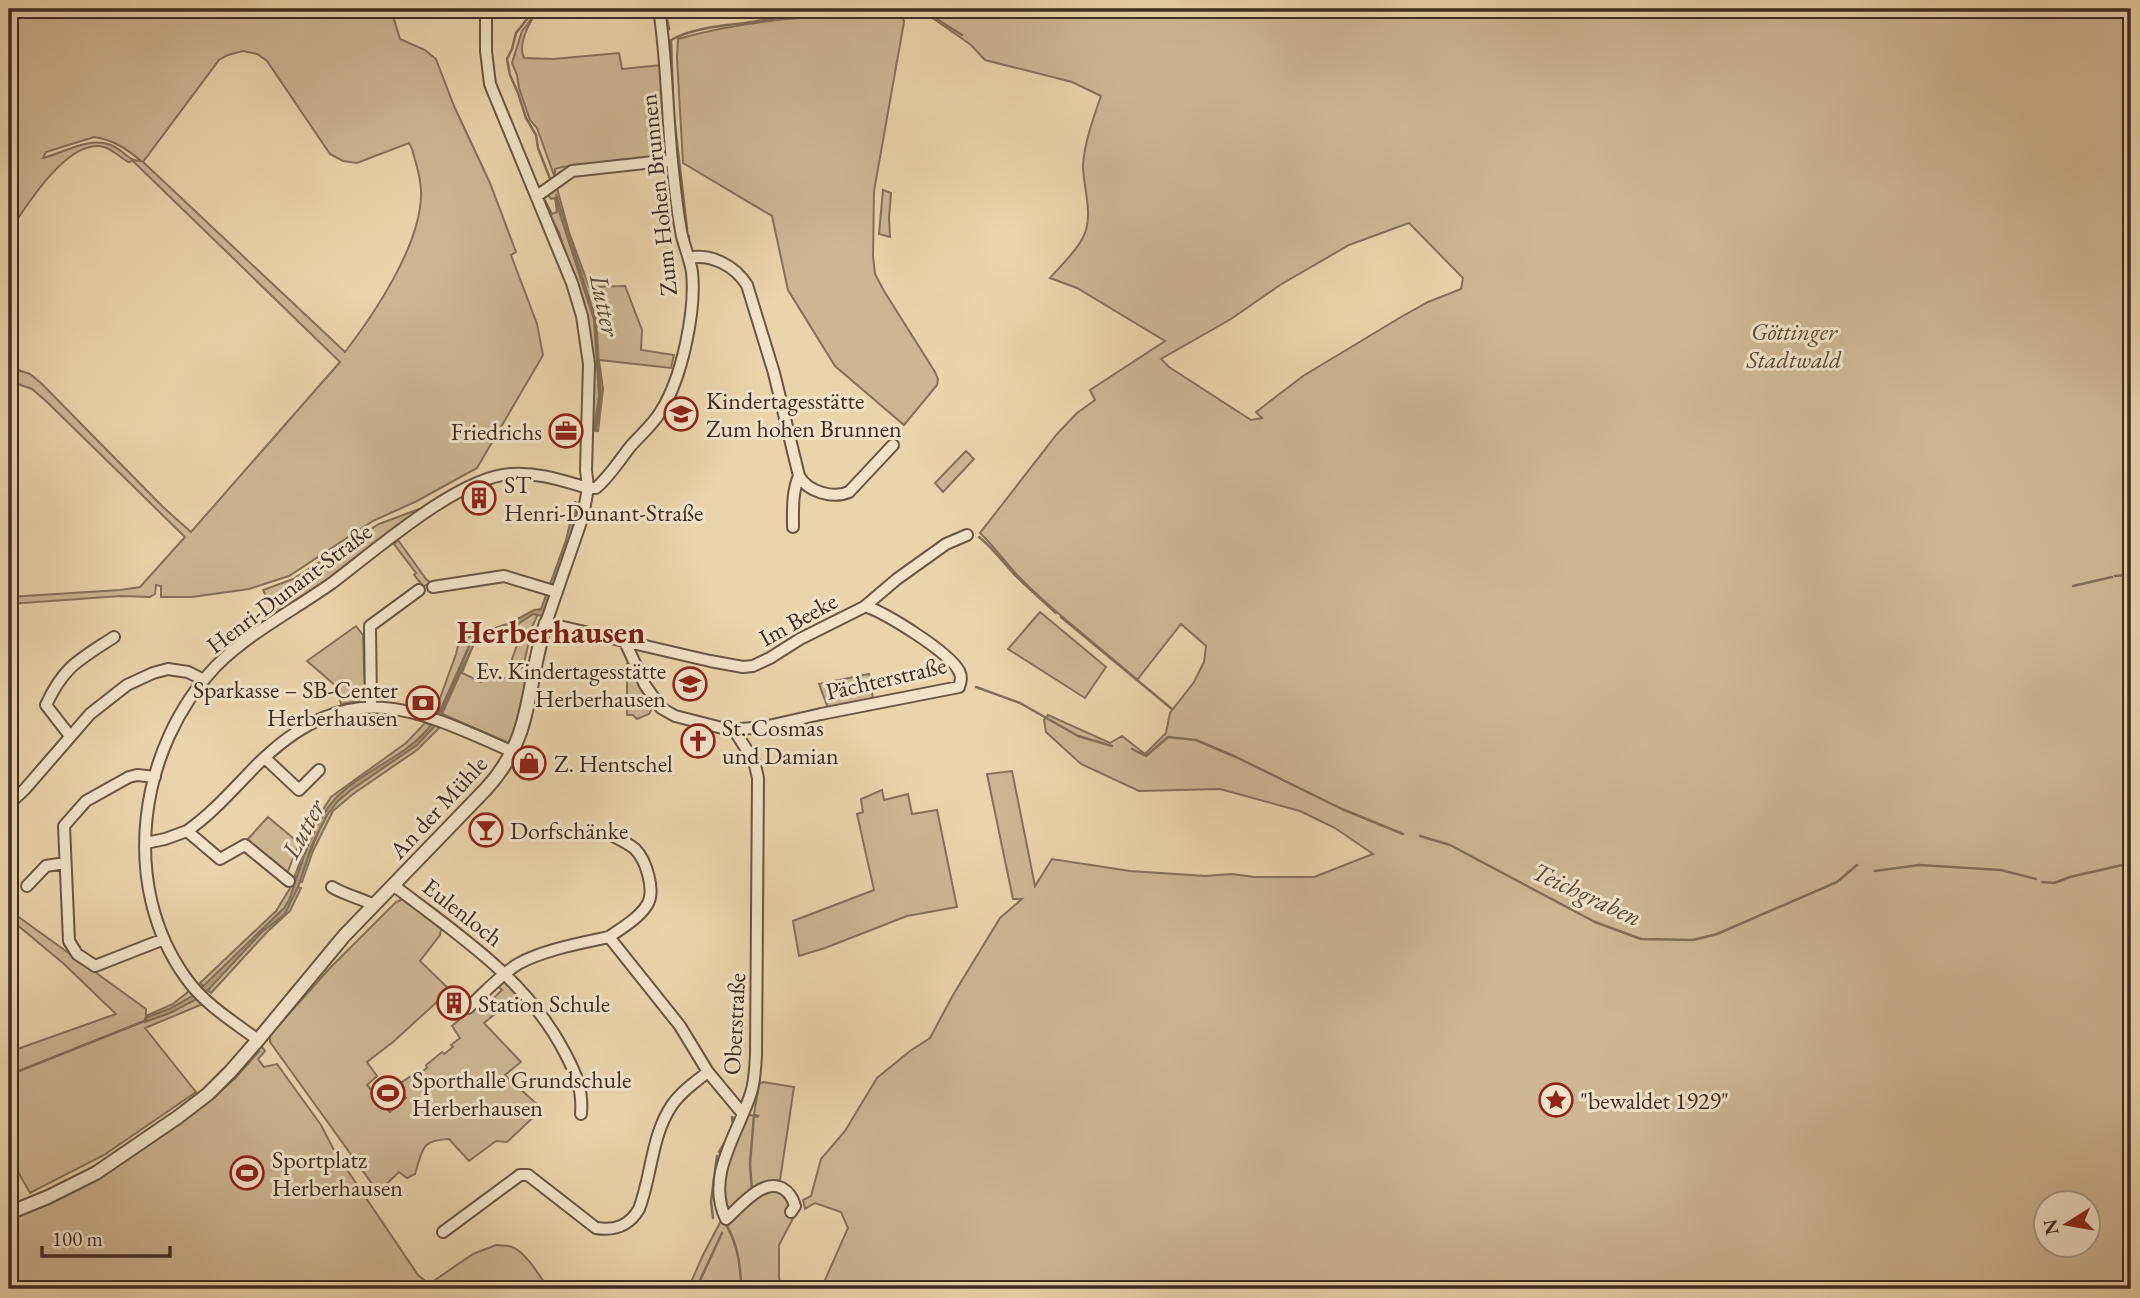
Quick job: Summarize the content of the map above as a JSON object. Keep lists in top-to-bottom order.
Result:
{
  "streets": {
    "street": [
      "Zum Hohen Brunnen",
      "Henri-Dunant-Straße",
      "Im Beeke",
      "Pächterstraße",
      "An der Mühle",
      "Eulenloch",
      "Oberstraße"
    ]
  },
  "crossings": [
    ["Zum Hohen Brunnen", "Henri-Dunant-Straße"],
    ["Zum Hohen Brunnen", "An der Mühle"],
    ["Henri-Dunant-Straße", "An der Mühle"],
    ["Im Beeke", "Pächterstraße"],
    ["Im Beeke", "An der Mühle"],
    ["Pächterstraße", "Oberstraße"],
    ["An der Mühle", "Eulenloch"]
  ],
  "districts": ["Herberhausen"],
  "water": ["Lutter", "Teichgraben"],
  "parks": ["Göttinger Stadtwald"],
  "places": {
    "school or university": ["Kindertagesstätte Zum hohen Brunnen", "Ev. Kindertagesstätte Herberhausen"],
    "office": ["Friedrichs"],
    "building": ["ST Henri-Dunant-Straße", "Station Schule"],
    "bank": ["Sparkasse – SB-Center Herberhausen"],
    "church": ["St. Cosmas und Damian"],
    "shop": ["Z. Hentschel"],
    "bar": ["Dorfschänke"],
    "sports": ["Sporthalle Grundschule Herberhausen", "Sportplatz Herberhausen"],
    "place": ["\"bewaldet 1929\""]
  },
  "scale_bar": "100 m",
  "north": "left"
}
